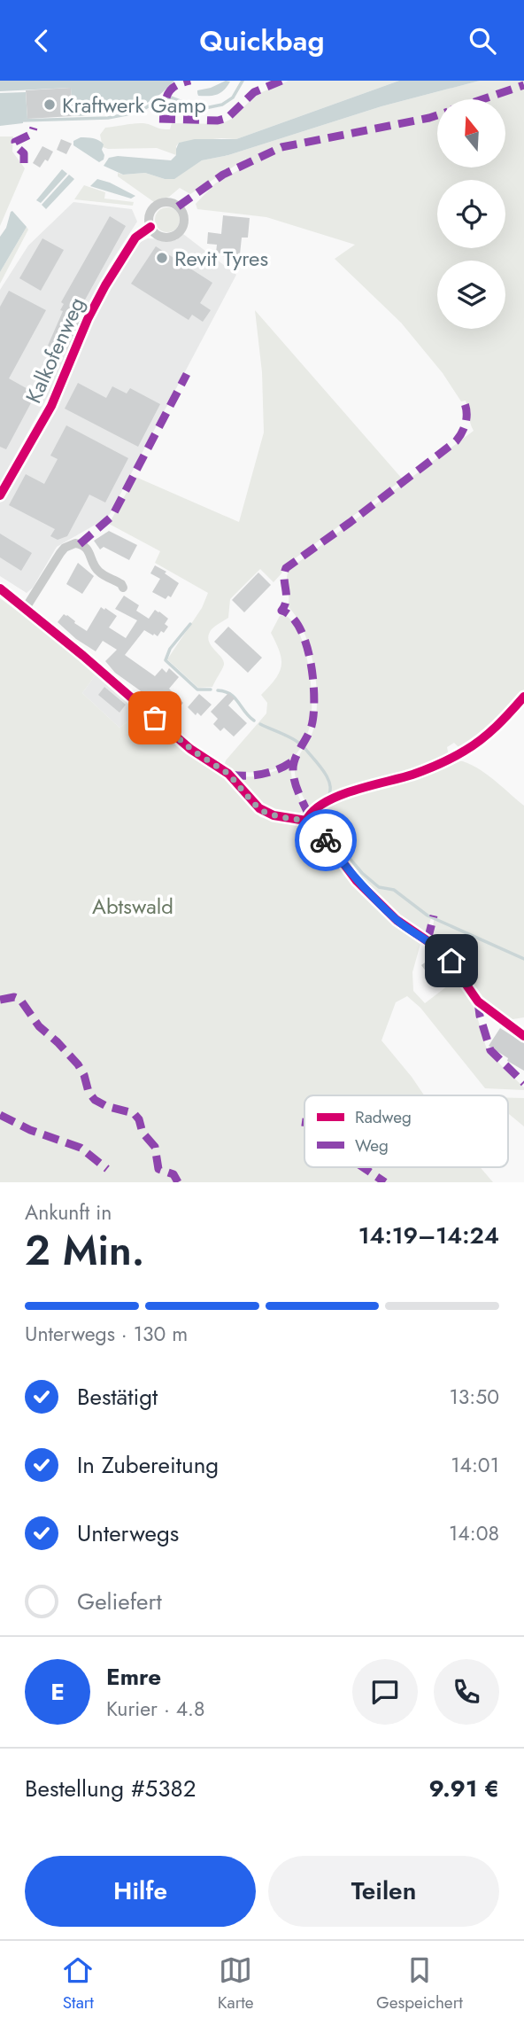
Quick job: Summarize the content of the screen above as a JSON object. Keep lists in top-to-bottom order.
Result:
{
  "streets": {
    "street": ["Kalkofenweg"]
  },
  "parks": ["Abtswald"],
  "places": ["Kraftwerk Gamp", "Revit Tyres"],
  "legend": ["Radweg", "Weg"],
  "north": "top",
  "page": {
    "header": "Quickbag",
    "heading": ["2 Min.", "Ankunft in", "14:19–14:24"],
    "panel": [
      "Emre",
      "Kurier · 4.8",
      "Bestellung #5382",
      "9.91 €"
    ],
    "bar": "Unterwegs · 130 m",
    "list": [
      ["Bestätigt", "13:50"],
      ["In Zubereitung", "14:01"],
      ["Unterwegs", "14:08"],
      "Geliefert"
    ],
    "round": "E",
    "buttons": ["Hilfe", "Teilen"],
    "tabs": ["Start", "Karte", "Gespeichert"]
  }
}
